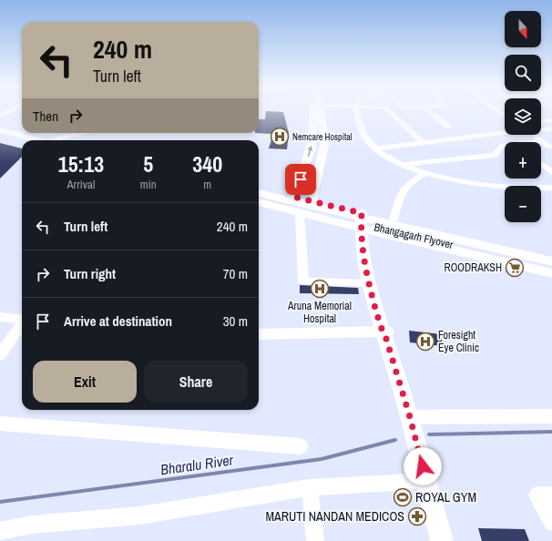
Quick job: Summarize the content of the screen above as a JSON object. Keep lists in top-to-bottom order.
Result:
{
  "streets": {
    "main road": ["Bhangagarh Flyover"]
  },
  "water": ["Bharalu River"],
  "places": {
    "hospital": ["Nemcare Hospital", "Aruna Memorial Hospital", "Foresight Eye Clinic"],
    "supermarket": ["ROODRAKSH"],
    "sports": ["ROYAL GYM"],
    "pharmacy": ["MARUTI NANDAN MEDICOS"]
  },
  "north": "bottom",
  "page": {
    "map_buttons": ["+", "−"],
    "turn": ["240 m", "Turn left"],
    "then": "Then",
    "eta": [
      "15:13",
      "Arrival",
      "5",
      "min",
      "340",
      "m"
    ],
    "list": [
      {
        "name": "Turn left",
        "value": "240 m"
      },
      {
        "name": "Turn right",
        "value": "70 m"
      },
      {
        "name": "Arrive at destination",
        "value": "30 m"
      }
    ],
    "buttons": ["Exit", "Share"]
  }
}
